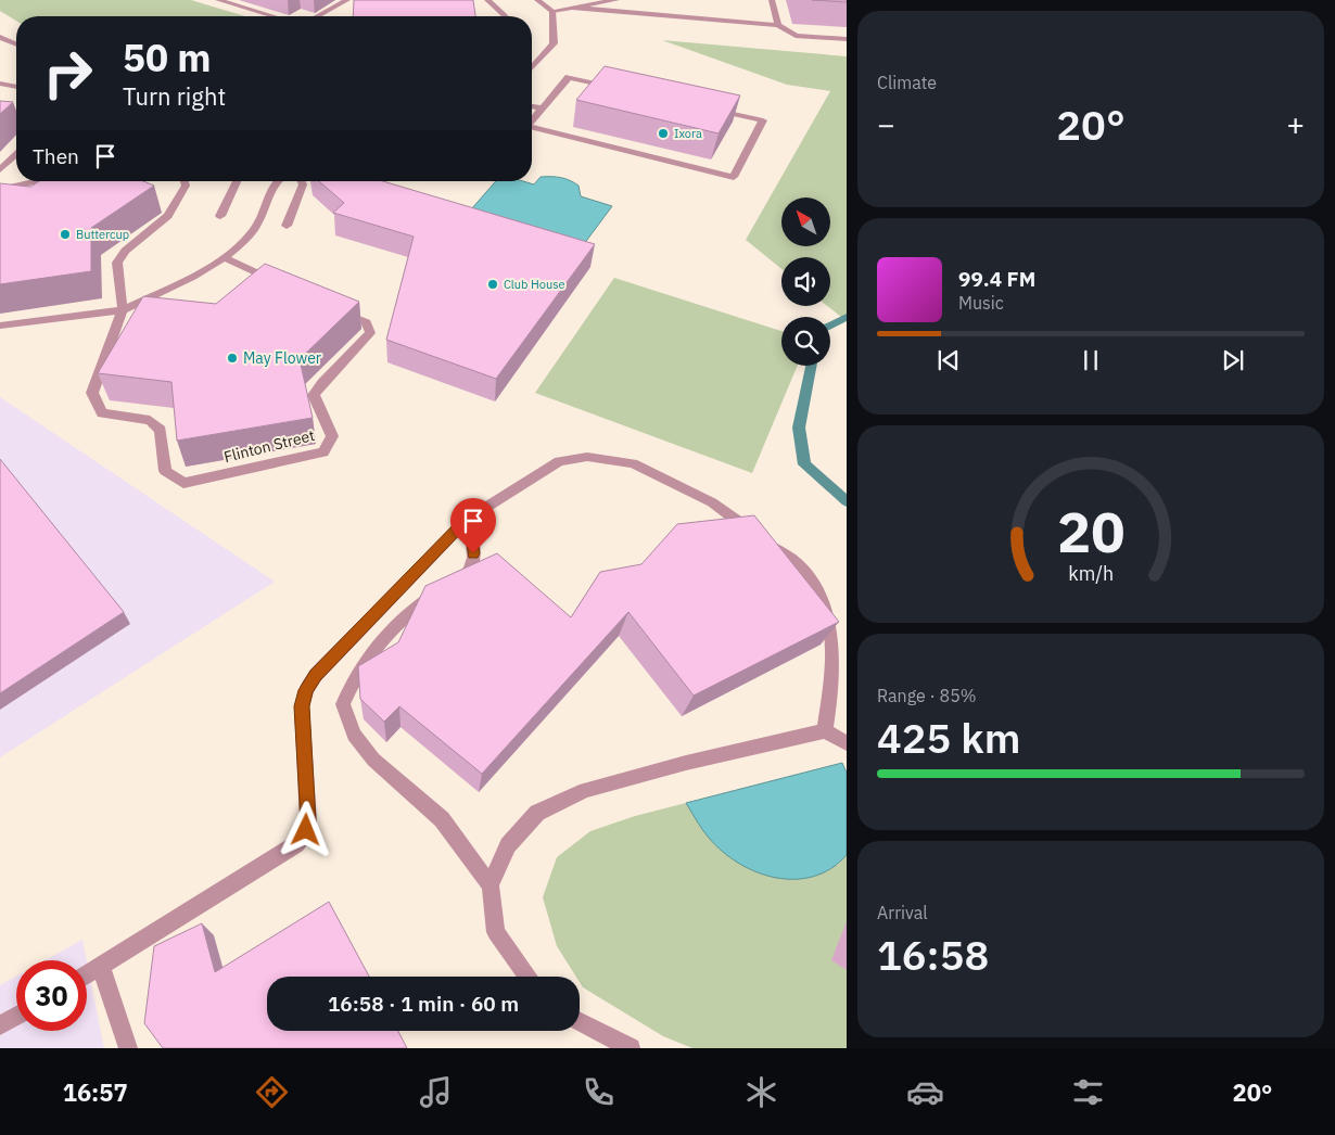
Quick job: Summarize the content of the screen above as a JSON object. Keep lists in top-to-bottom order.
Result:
{
  "streets": {
    "street": ["Flinton Street"]
  },
  "places": [
    "Ixora",
    "Buttercup",
    "Club House",
    "May Flower"
  ],
  "north": "top left",
  "page": {
    "tile": [
      "Climate",
      ["Range · 85%", "425 km"],
      ["Arrival", "16:58"]
    ],
    "turn": ["50 m", "Turn right"],
    "heat": ["−", "20°", "+"],
    "then": "Then",
    "song": ["99.4 FM", "Music"],
    "limit": "30",
    "trip": "16:58 · 1 min · 60 m",
    "tabs": ["16:57", "20°"],
    "gauge": ["20", "km/h"]
  }
}
